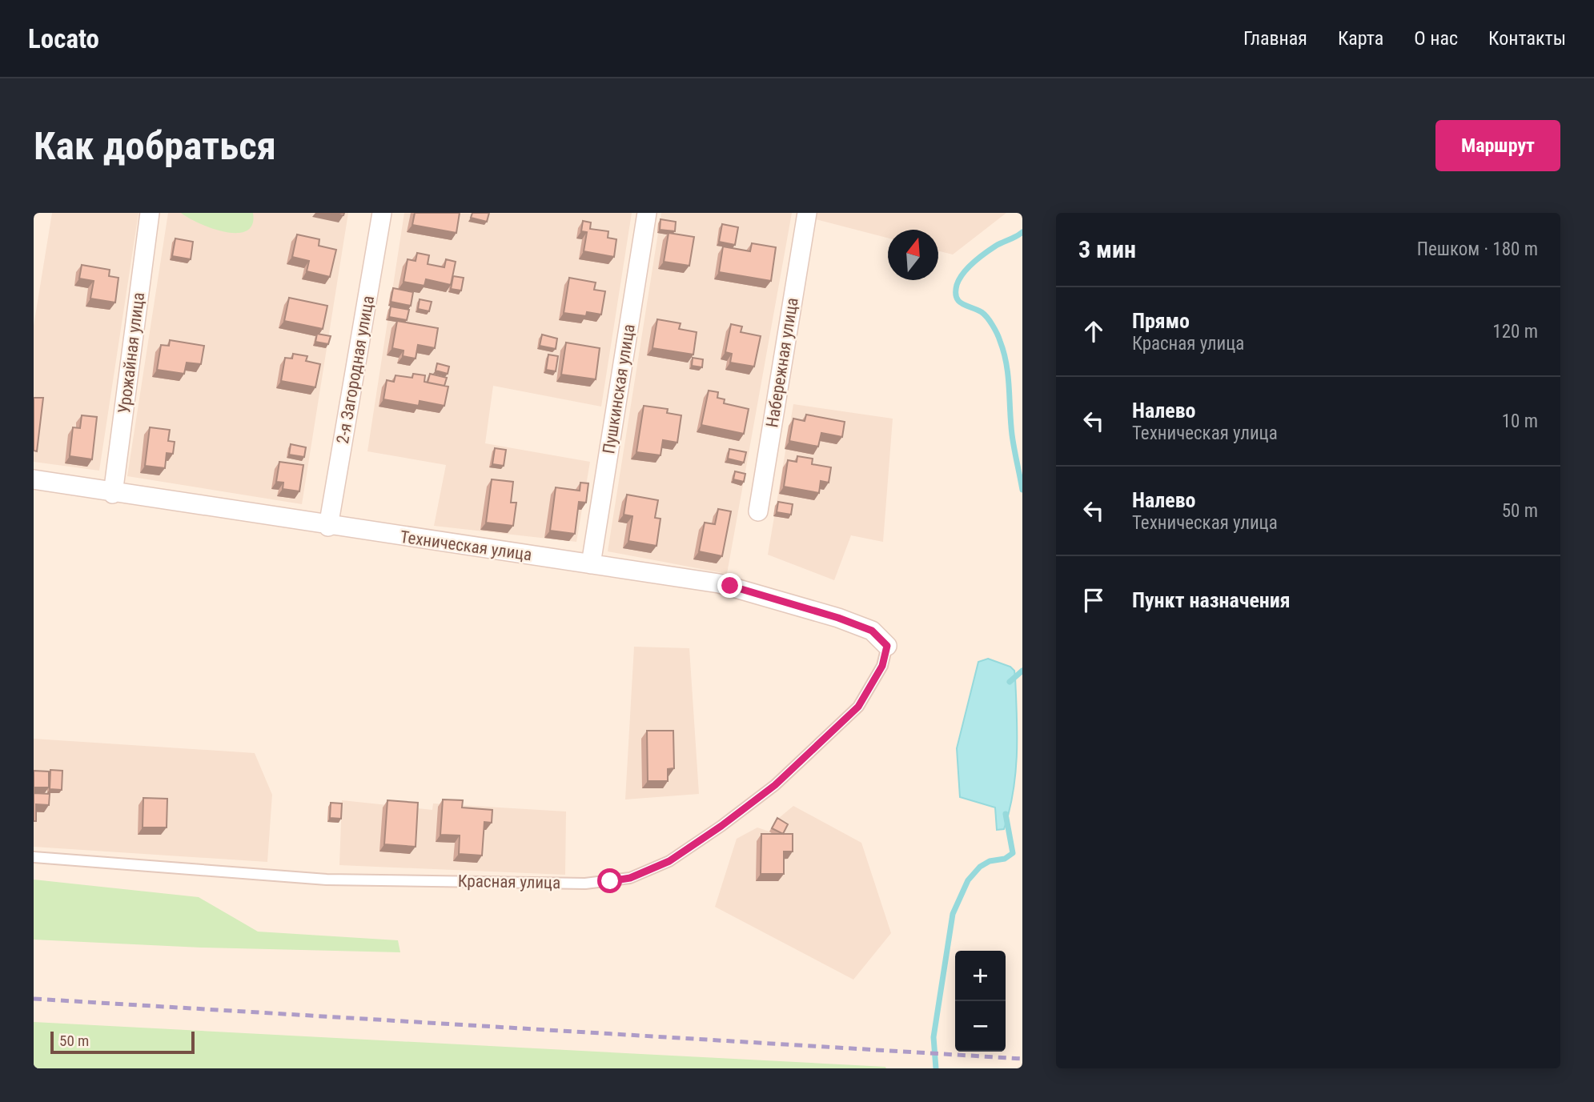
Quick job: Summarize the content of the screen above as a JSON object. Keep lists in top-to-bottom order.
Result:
{
  "streets": {
    "street": [
      "Урожайная улица",
      "Набережная улица",
      "2-я Загородная улица",
      "Пушкинская улица",
      "Техническая улица"
    ],
    "lane": ["Красная улица"]
  },
  "crossings": [
    ["Урожайная улица", "Техническая улица"],
    ["2-я Загородная улица", "Техническая улица"],
    ["Пушкинская улица", "Техническая улица"],
    ["Техническая улица", "Красная улица"]
  ],
  "scale_bar": "50 m",
  "north": "top",
  "page": {
    "header": "Locato",
    "nav": [
      "Главная",
      "Карта",
      "О нас",
      "Контакты"
    ],
    "buttons": "Маршрут",
    "title": "Как добраться",
    "heading": ["3 мин", "Пешком · 180 m"],
    "list": [
      ["Прямо", "Красная улица", "120 m"],
      ["Налево", "Техническая улица", "10 m"],
      ["Налево", "Техническая улица", "50 m"],
      "Пункт назначения"
    ],
    "map_buttons": ["+", "−"],
    "scale": "50 m"
  }
}
